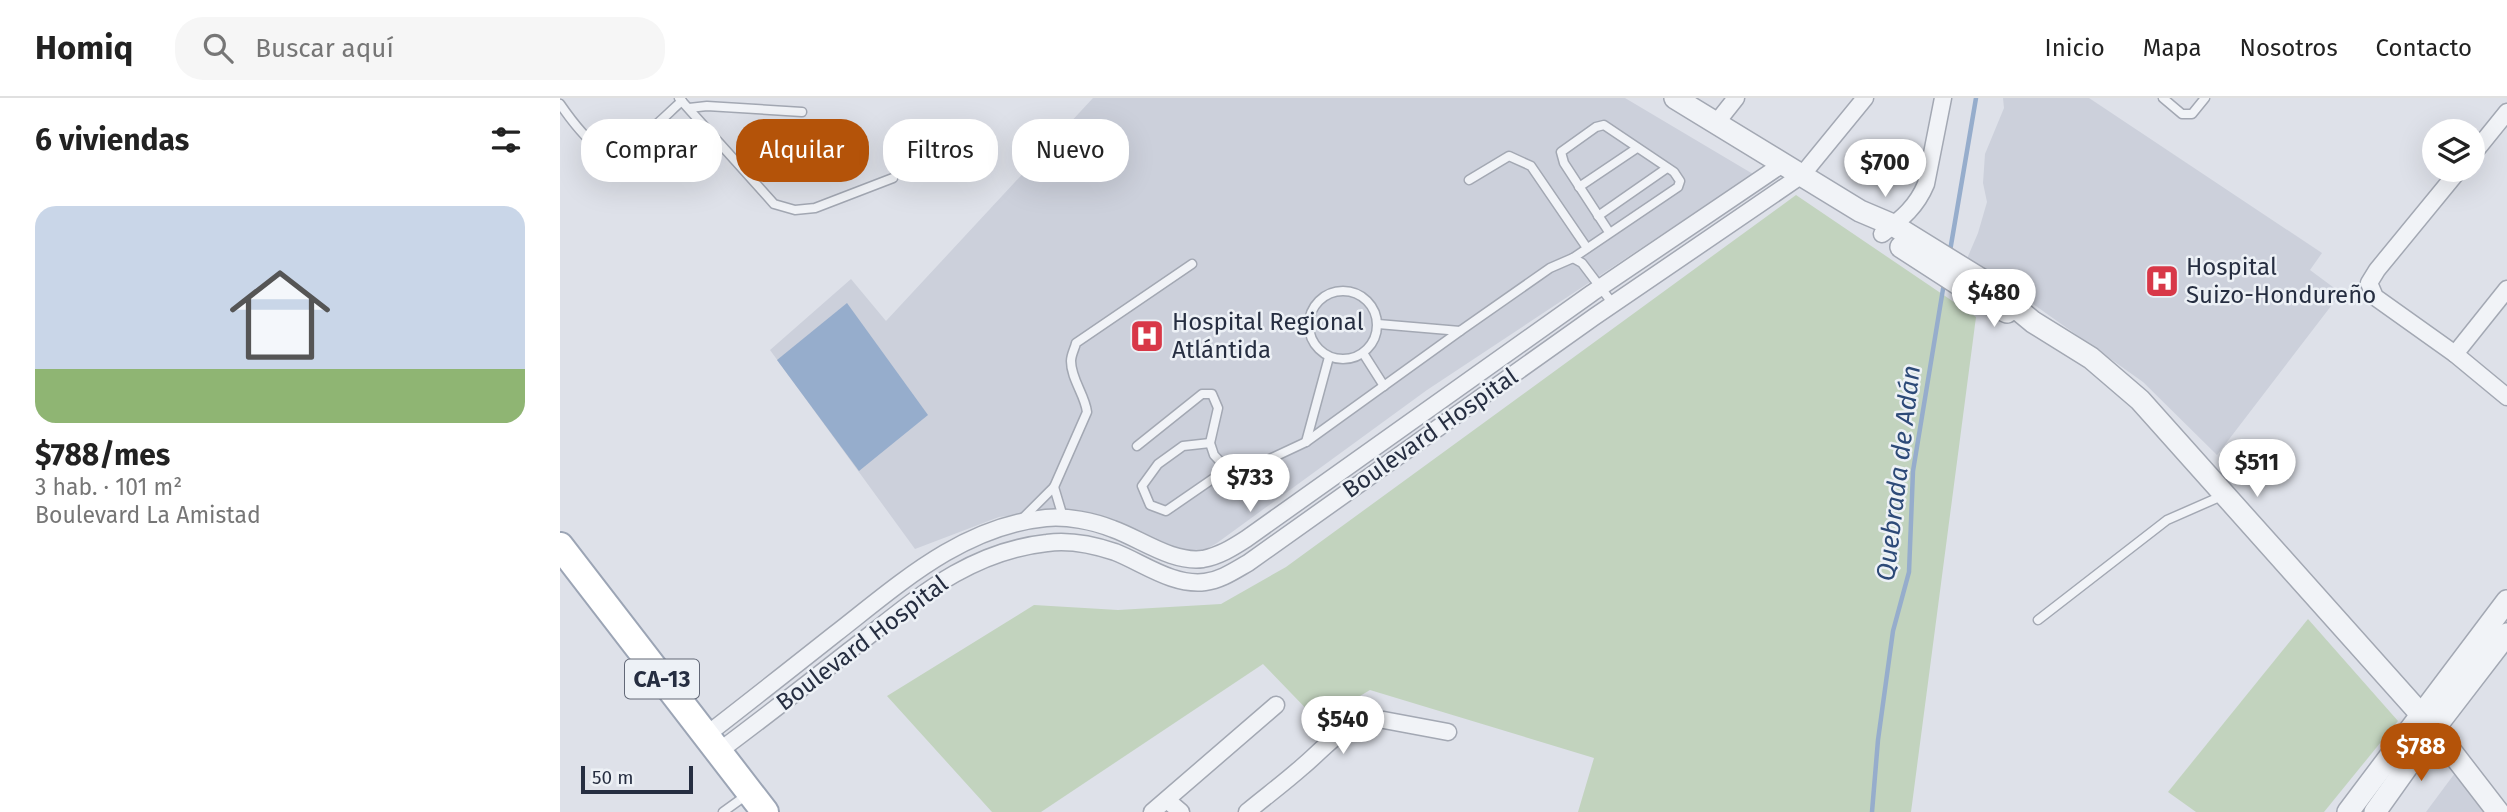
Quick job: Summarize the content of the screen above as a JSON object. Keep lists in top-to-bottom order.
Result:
{
  "streets": {
    "main road": ["CA-13"],
    "street": ["Boulevard Hospital"]
  },
  "crossings": [
    ["Boulevard Hospital", "CA-13"]
  ],
  "water": ["Quebrada de Adán"],
  "places": {
    "hospital": ["Hospital Suizo-Hondureño", "Hospital Regional Atlántida"]
  },
  "scale_bar": "50 m",
  "page": {
    "header": "Homiq",
    "search": "Buscar aquí",
    "nav": [
      "Inicio",
      "Mapa",
      "Nosotros",
      "Contacto"
    ],
    "heading": "6 viviendas",
    "chip": [
      "Comprar",
      "Alquilar",
      "Filtros",
      "Nuevo"
    ],
    "price": [
      "$700",
      "$480",
      "$511",
      "$733",
      "$540",
      "$788"
    ],
    "list": [
      {
        "name": "$788/mes",
        "note": "3 hab. · 101 m² · Boulevard La Amistad"
      }
    ],
    "scale": "50 m"
  }
}
